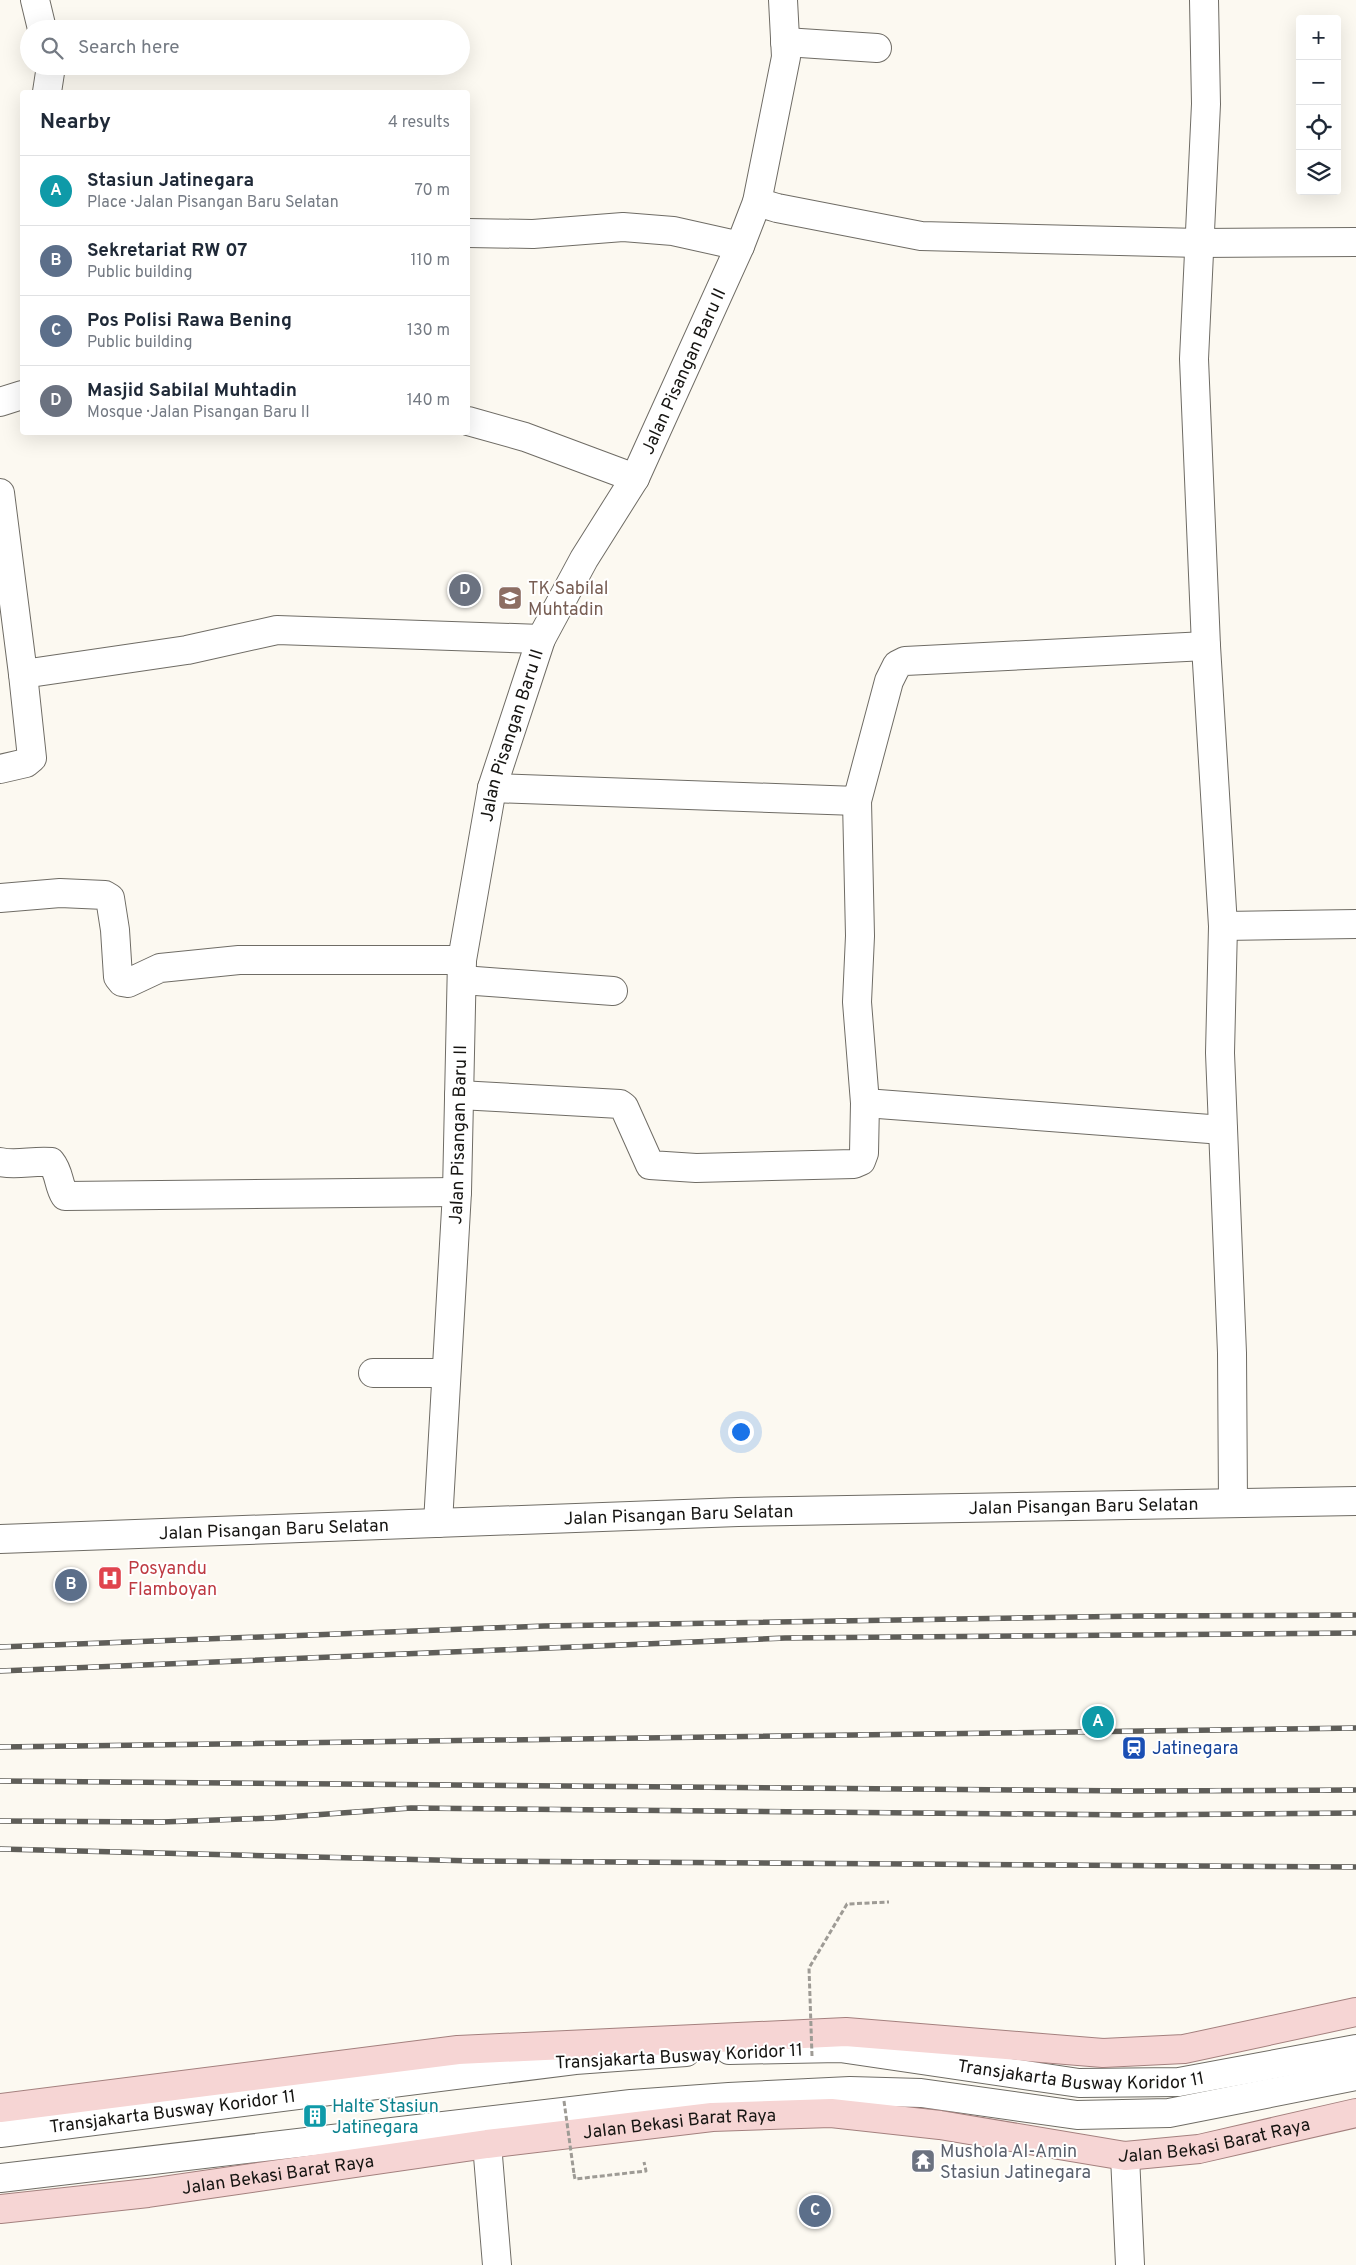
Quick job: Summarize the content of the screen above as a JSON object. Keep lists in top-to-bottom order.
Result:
{
  "streets": {
    "main road": ["Jalan Bekasi Barat Raya"],
    "street": ["Jalan Pisangan Baru II", "Jalan Pisangan Baru Selatan", "Transjakarta Busway Koridor 11"]
  },
  "crossings": [
    ["Jalan Pisangan Baru II", "Jalan Pisangan Baru Selatan"]
  ],
  "places": {
    "school or university": ["TK Sabilal Muhtadin"],
    "hospital": ["Posyandu Flamboyan"],
    "station": ["Jatinegara"],
    "building": ["Halte Stasiun Jatinegara"],
    "temple": ["Mushola Al-Amin Stasiun Jatinegara"]
  },
  "page": {
    "map_buttons": ["+", "−"],
    "search": "Search here",
    "heading": ["Nearby", "4 results"],
    "list": [
      {
        "mark": "A",
        "name": "Stasiun Jatinegara",
        "note": "Place · Jalan Pisangan Baru Selatan",
        "value": "70 m"
      },
      {
        "mark": "B",
        "name": "Sekretariat RW 07",
        "note": "Public building",
        "value": "110 m"
      },
      {
        "mark": "C",
        "name": "Pos Polisi Rawa Bening",
        "note": "Public building",
        "value": "130 m"
      },
      {
        "mark": "D",
        "name": "Masjid Sabilal Muhtadin",
        "note": "Mosque · Jalan Pisangan Baru II",
        "value": "140 m"
      }
    ],
    "pins": [
      "D",
      "B",
      "A",
      "C"
    ]
  }
}
